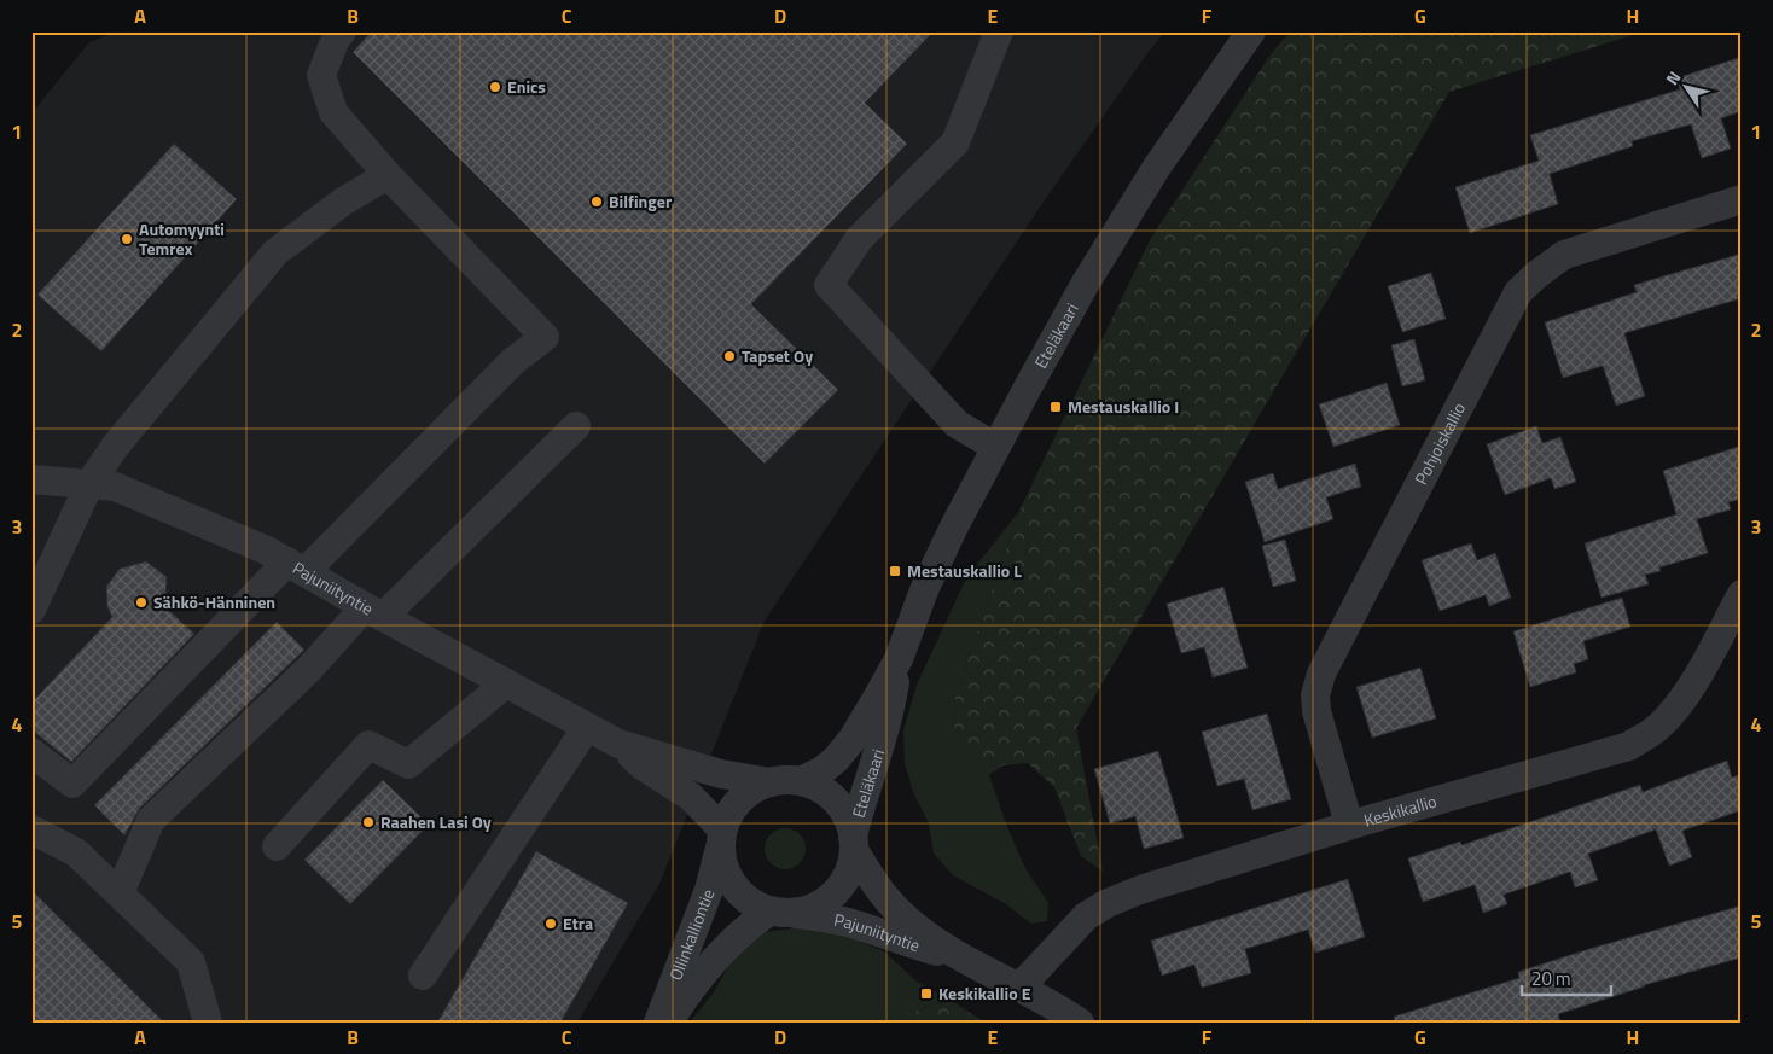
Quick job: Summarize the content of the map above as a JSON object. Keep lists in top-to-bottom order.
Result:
{
  "streets": {
    "street": [
      "Eteläkaari",
      "Pohjoiskallio",
      "Pajuniityntie",
      "Keskikallio",
      "Ollinkalliontie"
    ]
  },
  "crossings": [
    ["Eteläkaari", "Pajuniityntie"],
    ["Eteläkaari", "Ollinkalliontie"],
    ["Pohjoiskallio", "Keskikallio"],
    ["Pajuniityntie", "Keskikallio"],
    ["Pajuniityntie", "Ollinkalliontie"]
  ],
  "places": {
    "other": [
      "Enics",
      "Bilfinger",
      "Automyynti Temrex",
      "Tapset Oy",
      "Sähkö-Hänninen",
      "Raahen Lasi Oy",
      "Etra"
    ],
    "transit": ["Mestauskallio I", "Mestauskallio L", "Keskikallio E"]
  },
  "scale_bar": "20 m",
  "north": "top left",
  "grid": {
    "columns": [
      "A",
      "B",
      "C",
      "D",
      "E",
      "F",
      "G",
      "H"
    ],
    "rows": [
      "1",
      "2",
      "3",
      "4",
      "5"
    ]
  }
}
